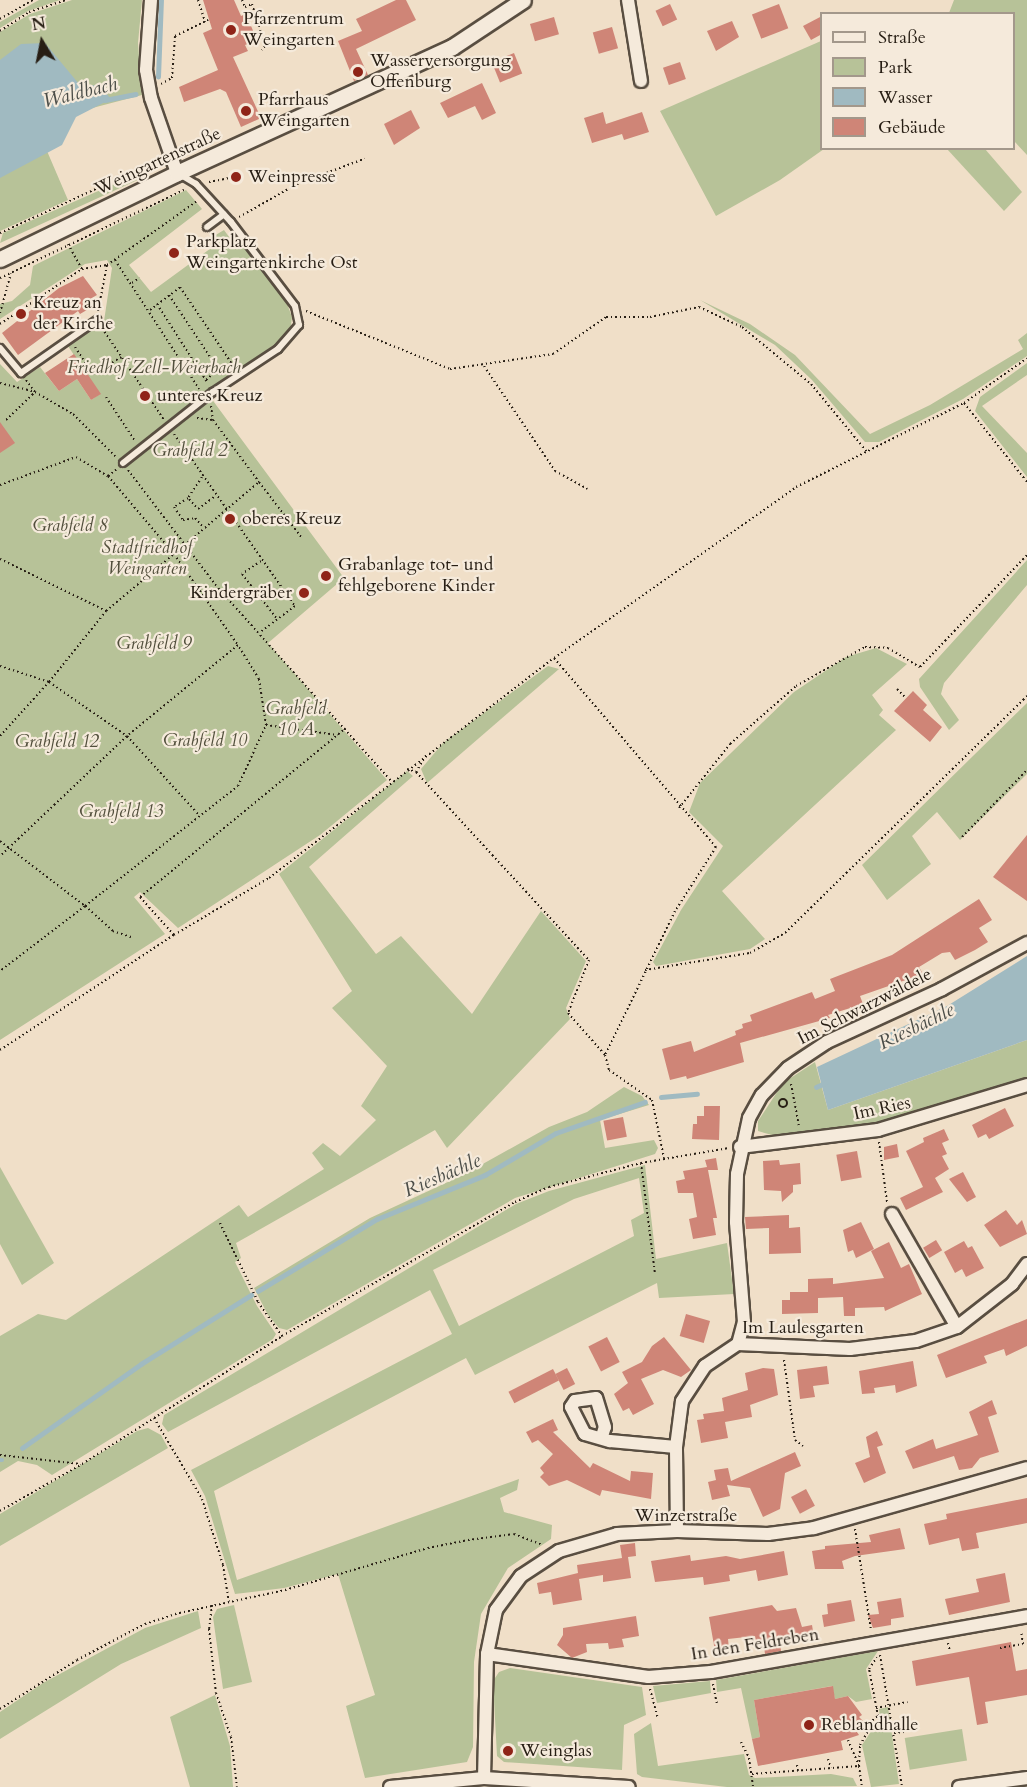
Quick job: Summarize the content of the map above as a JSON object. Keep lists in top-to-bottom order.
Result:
{
  "streets": {
    "street": [
      "Weingartenstraße",
      "Im Schwarzwäldele",
      "Im Ries",
      "Im Laulesgarten",
      "Winzerstraße",
      "In den Feldreben"
    ]
  },
  "crossings": [
    ["Im Schwarzwäldele", "Im Ries"],
    ["Im Schwarzwäldele", "Im Laulesgarten"],
    ["Im Laulesgarten", "Winzerstraße"],
    ["Winzerstraße", "In den Feldreben"]
  ],
  "water": ["Waldbach", "Riesbächle"],
  "parks": [
    "Friedhof Zell-Weierbach",
    "Grabfeld 2",
    "Grabfeld 8",
    "Stadtfriedhof Weingarten",
    "Grabfeld 9",
    "Grabfeld 10 A",
    "Grabfeld 10",
    "Grabfeld 12",
    "Grabfeld 13"
  ],
  "places": [
    "Pfarrzentrum Weingarten",
    "Wasserversorgung Offenburg",
    "Pfarrhaus Weingarten",
    "Weinpresse",
    "Parkplatz Weingartenkirche Ost",
    "Kreuz an der Kirche",
    "unteres Kreuz",
    "oberes Kreuz",
    "Grabanlage tot- und fehlgeborene Kinder",
    "Kindergräber",
    "Reblandhalle",
    "Weinglas"
  ],
  "legend": [
    "Straße",
    "Park",
    "Wasser",
    "Gebäude"
  ],
  "north": "top"
}
